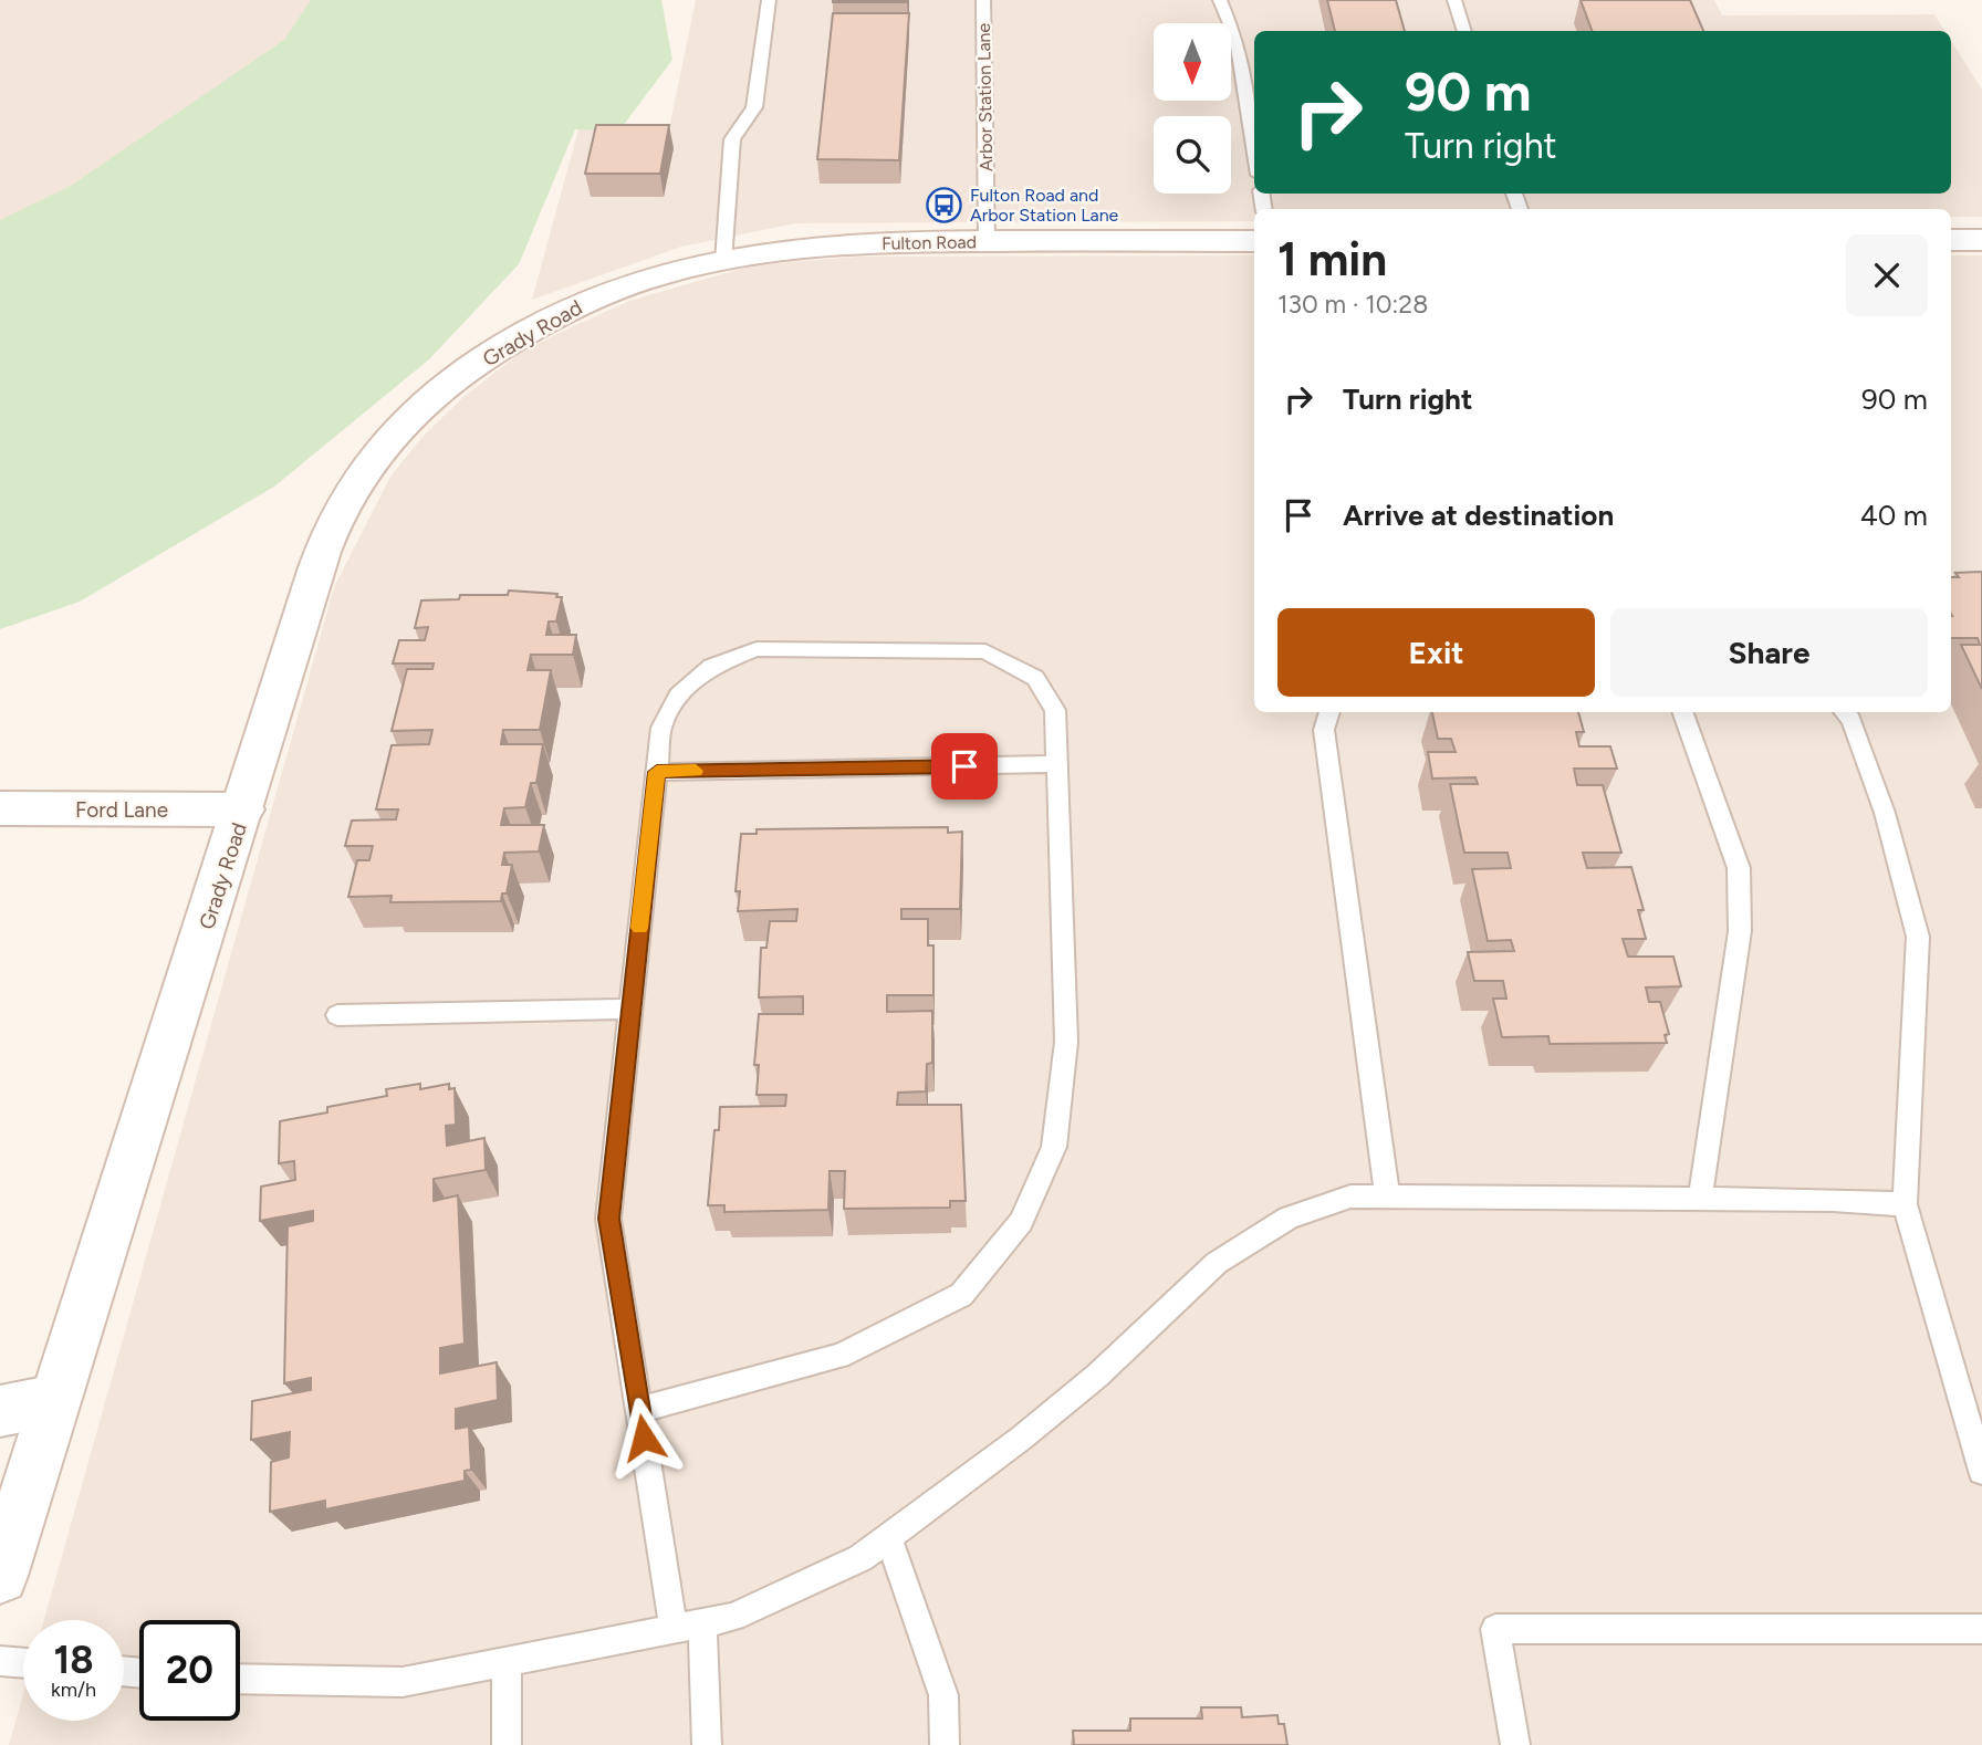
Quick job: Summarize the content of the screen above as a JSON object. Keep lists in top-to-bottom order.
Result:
{
  "streets": {
    "street": ["Fulton Road", "Grady Road", "Ford Lane"],
    "lane": ["Arbor Station Lane"]
  },
  "crossings": [
    ["Arbor Station Lane", "Fulton Road"],
    ["Fulton Road", "Grady Road"],
    ["Grady Road", "Ford Lane"]
  ],
  "places": {
    "bus stop": ["Fulton Road and Arbor Station Lane"]
  },
  "north": "bottom",
  "page": {
    "turn": ["90 m", "Turn right"],
    "heading": ["1 min", "130 m · 10:28"],
    "list": [
      {
        "name": "Turn right",
        "value": "90 m"
      },
      {
        "name": "Arrive at destination",
        "value": "40 m"
      }
    ],
    "buttons": ["Exit", "Share"],
    "speed": "18 km/h",
    "limit": "20"
  }
}
